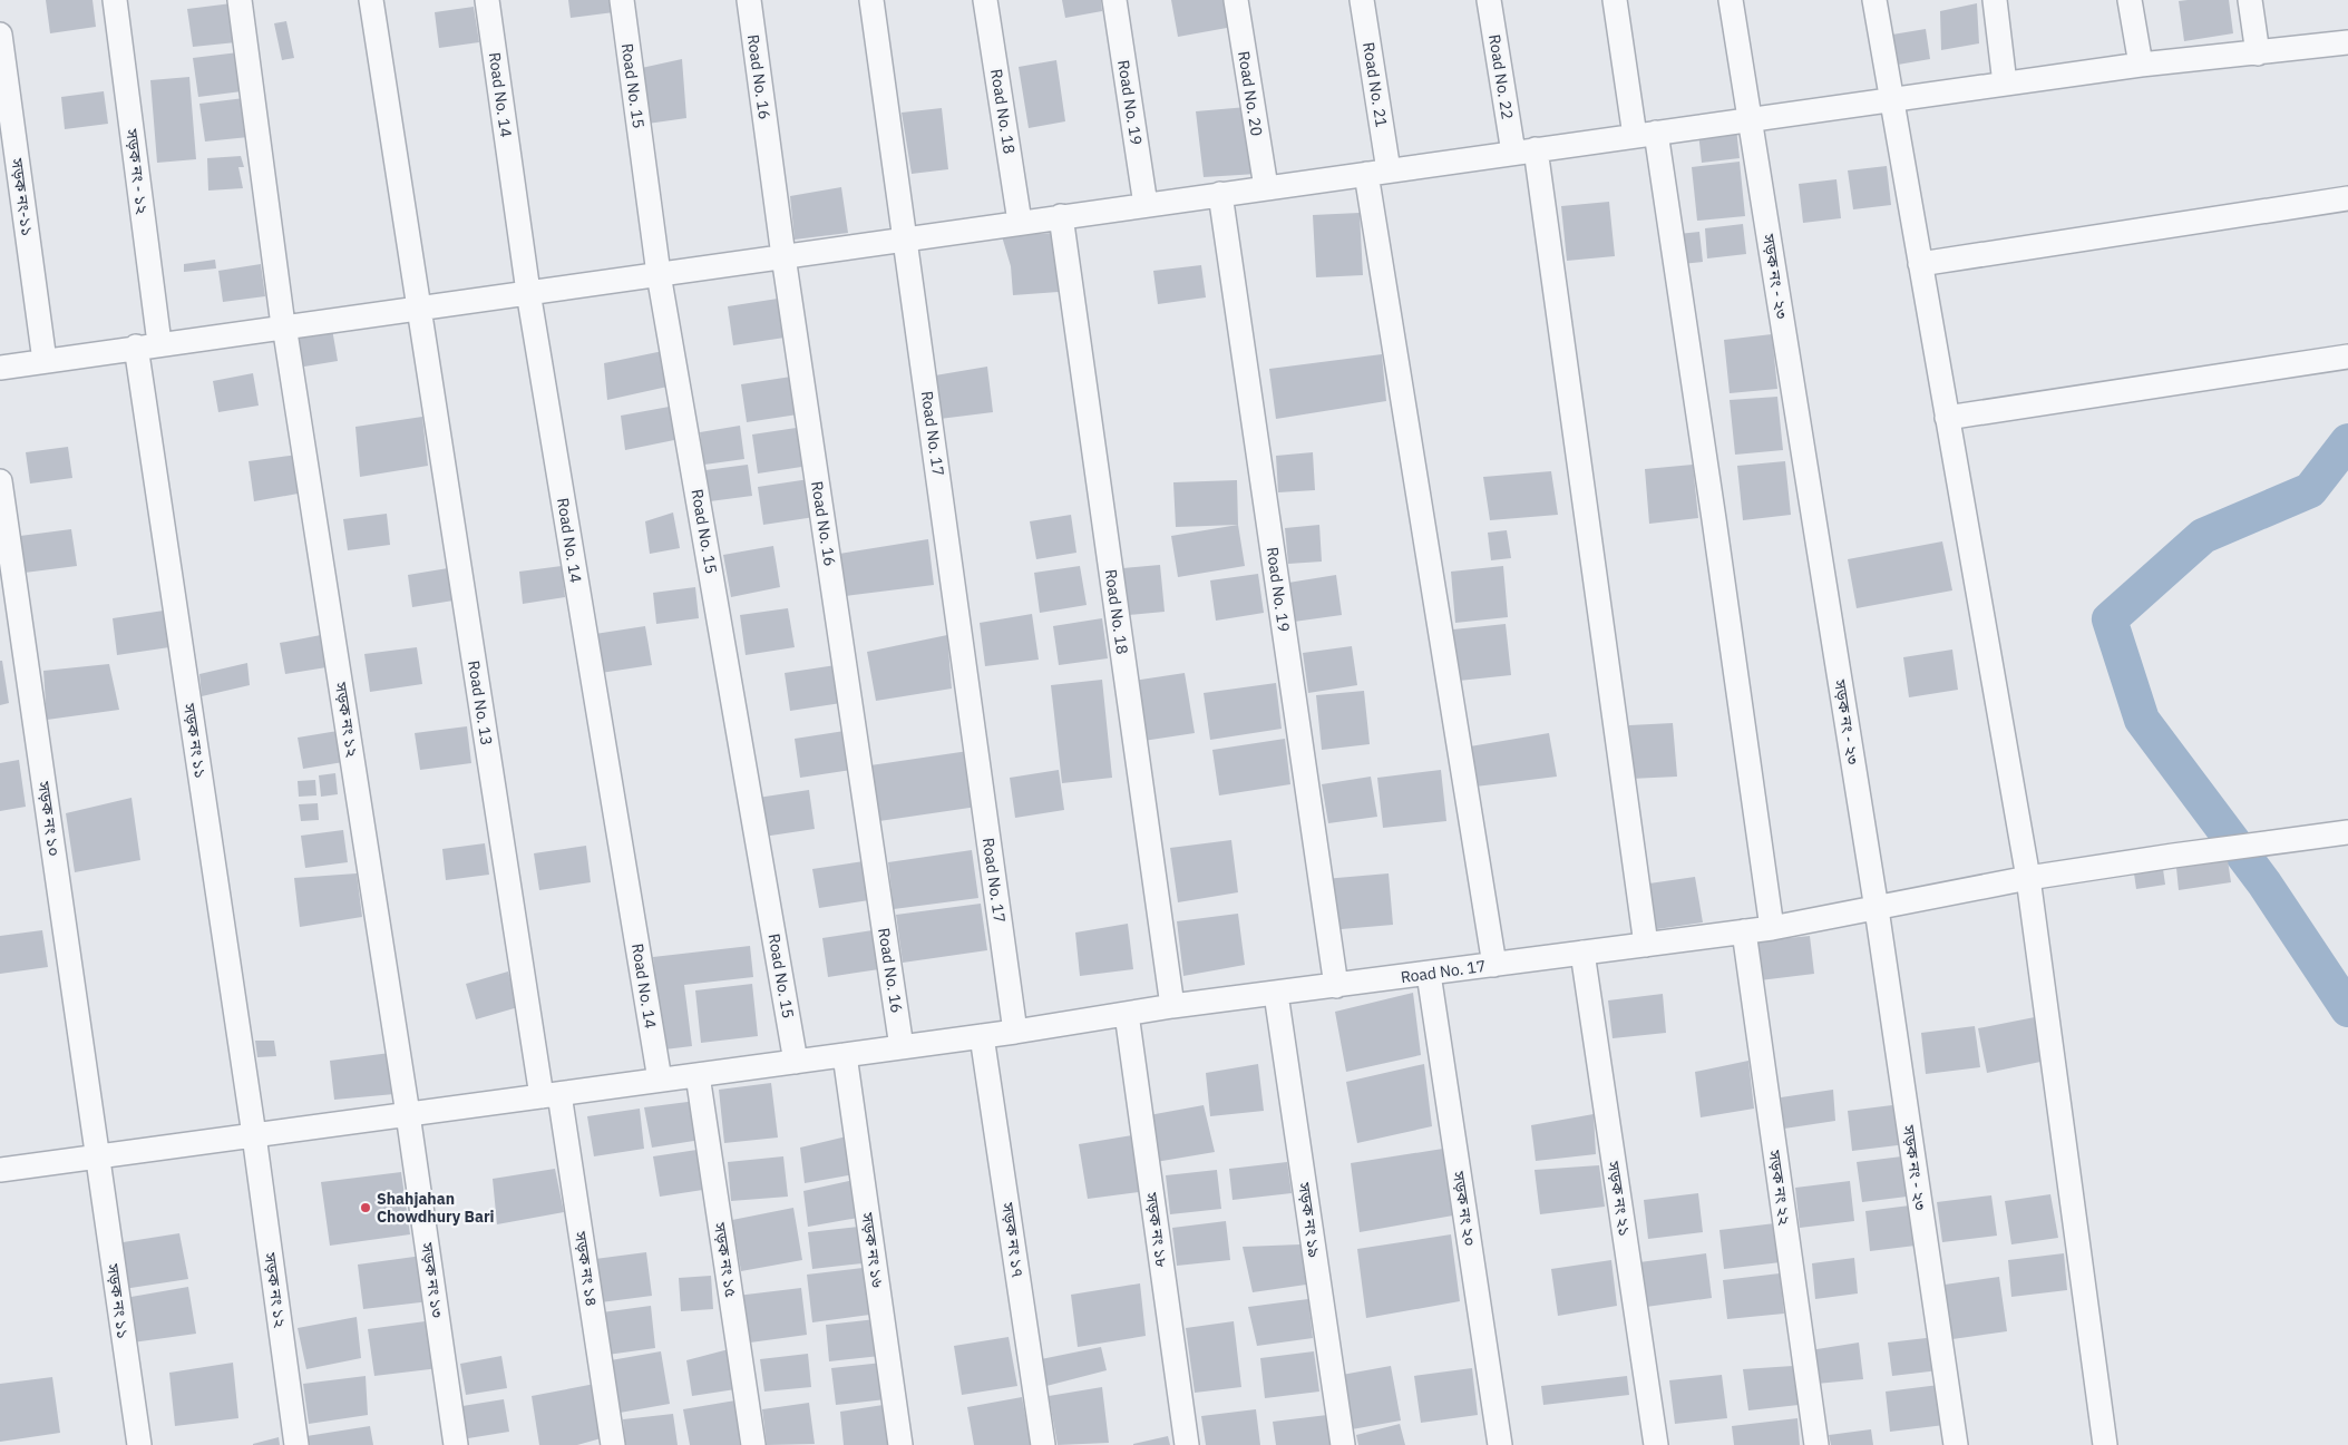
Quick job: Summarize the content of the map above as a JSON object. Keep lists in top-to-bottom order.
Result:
{
  "streets": {
    "street": [
      "Road No. 16",
      "Road No. 22",
      "Road No. 21",
      "Road No. 15",
      "Road No. 20",
      "Road No. 14",
      "Road No. 19",
      "Road No. 18",
      "সড়ক নং - ১২",
      "সড়ক নং-১১",
      "সড়ক নং - ২৩",
      "Road No. 17",
      "Road No. 13",
      "সড়ক নং ১২",
      "সড়ক নং ১১",
      "সড়ক নং ১০",
      "সড়ক নং ২২",
      "সড়ক নং ২১",
      "সড়ক নং ২০",
      "সড়ক নং ১৯",
      "সড়ক নং ১৮",
      "সড়ক নং ১৭",
      "সড়ক নং ১৬",
      "সড়ক নং ১৫",
      "সড়ক নং ১৪",
      "সড়ক নং ১৩"
    ]
  },
  "crossings": [
    ["Road No. 22", "Road No. 17"],
    ["Road No. 21", "Road No. 17"],
    ["Road No. 19", "Road No. 17"],
    ["Road No. 18", "Road No. 17"],
    ["সড়ক নং - ২৩", "Road No. 17"],
    ["Road No. 17", "সড়ক নং ২২"],
    ["Road No. 17", "সড়ক নং ২১"],
    ["Road No. 17", "সড়ক নং ২০"],
    ["Road No. 17", "সড়ক নং ১৯"],
    ["Road No. 17", "সড়ক নং ১৮"],
    ["Road No. 13", "সড়ক নং ১৪"],
    ["সড়ক নং ১২", "সড়ক নং ১১"],
    ["সড়ক নং ১২", "সড়ক নং ১৩"],
    ["সড়ক নং ১১", "সড়ক নং ১০"]
  ],
  "places": ["Shahjahan Chowdhury Bari"]
}
